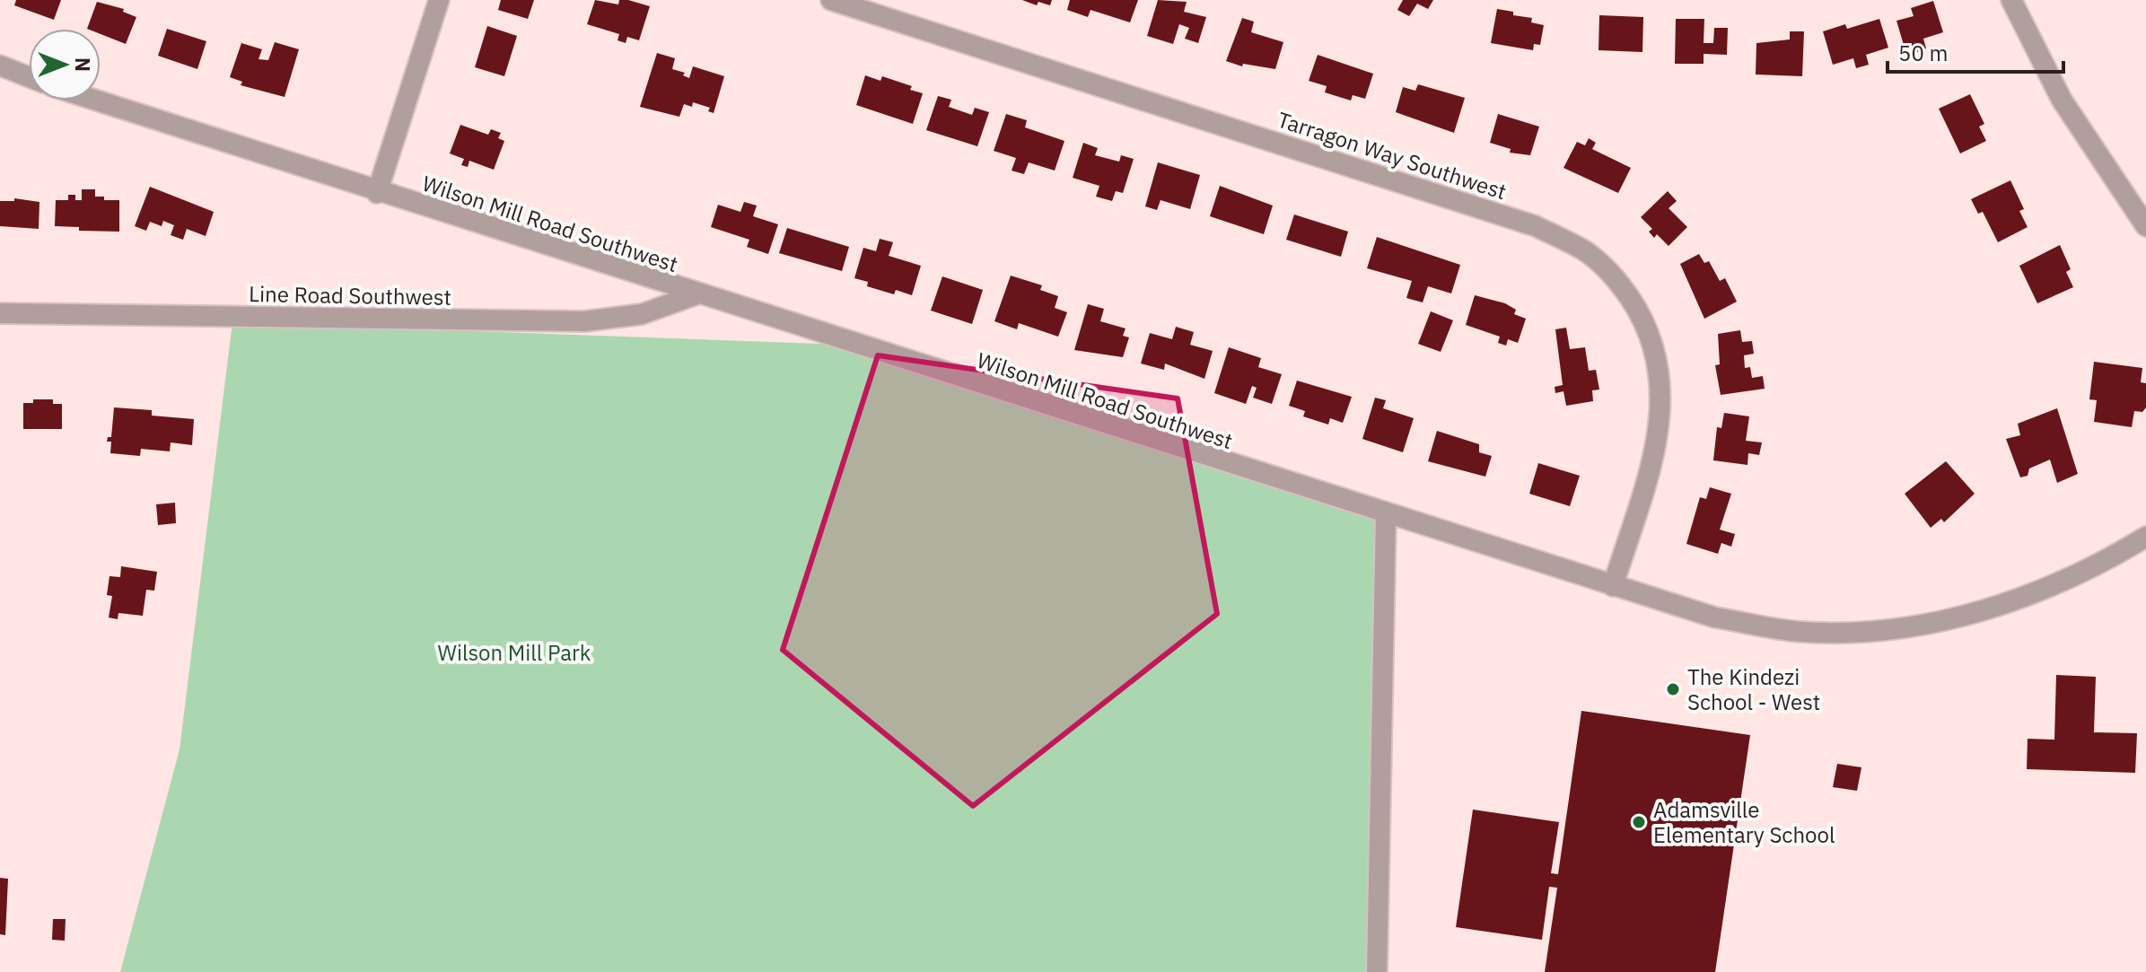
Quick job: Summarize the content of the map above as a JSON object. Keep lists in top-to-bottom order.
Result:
{
  "streets": {
    "street": ["Tarragon Way Southwest", "Wilson Mill Road Southwest", "Line Road Southwest"]
  },
  "crossings": [
    ["Tarragon Way Southwest", "Wilson Mill Road Southwest"],
    ["Wilson Mill Road Southwest", "Line Road Southwest"]
  ],
  "parks": ["Wilson Mill Park"],
  "places": ["The Kindezi School - West", "Adamsville Elementary School"],
  "scale_bar": "50 m",
  "north": "right"
}
